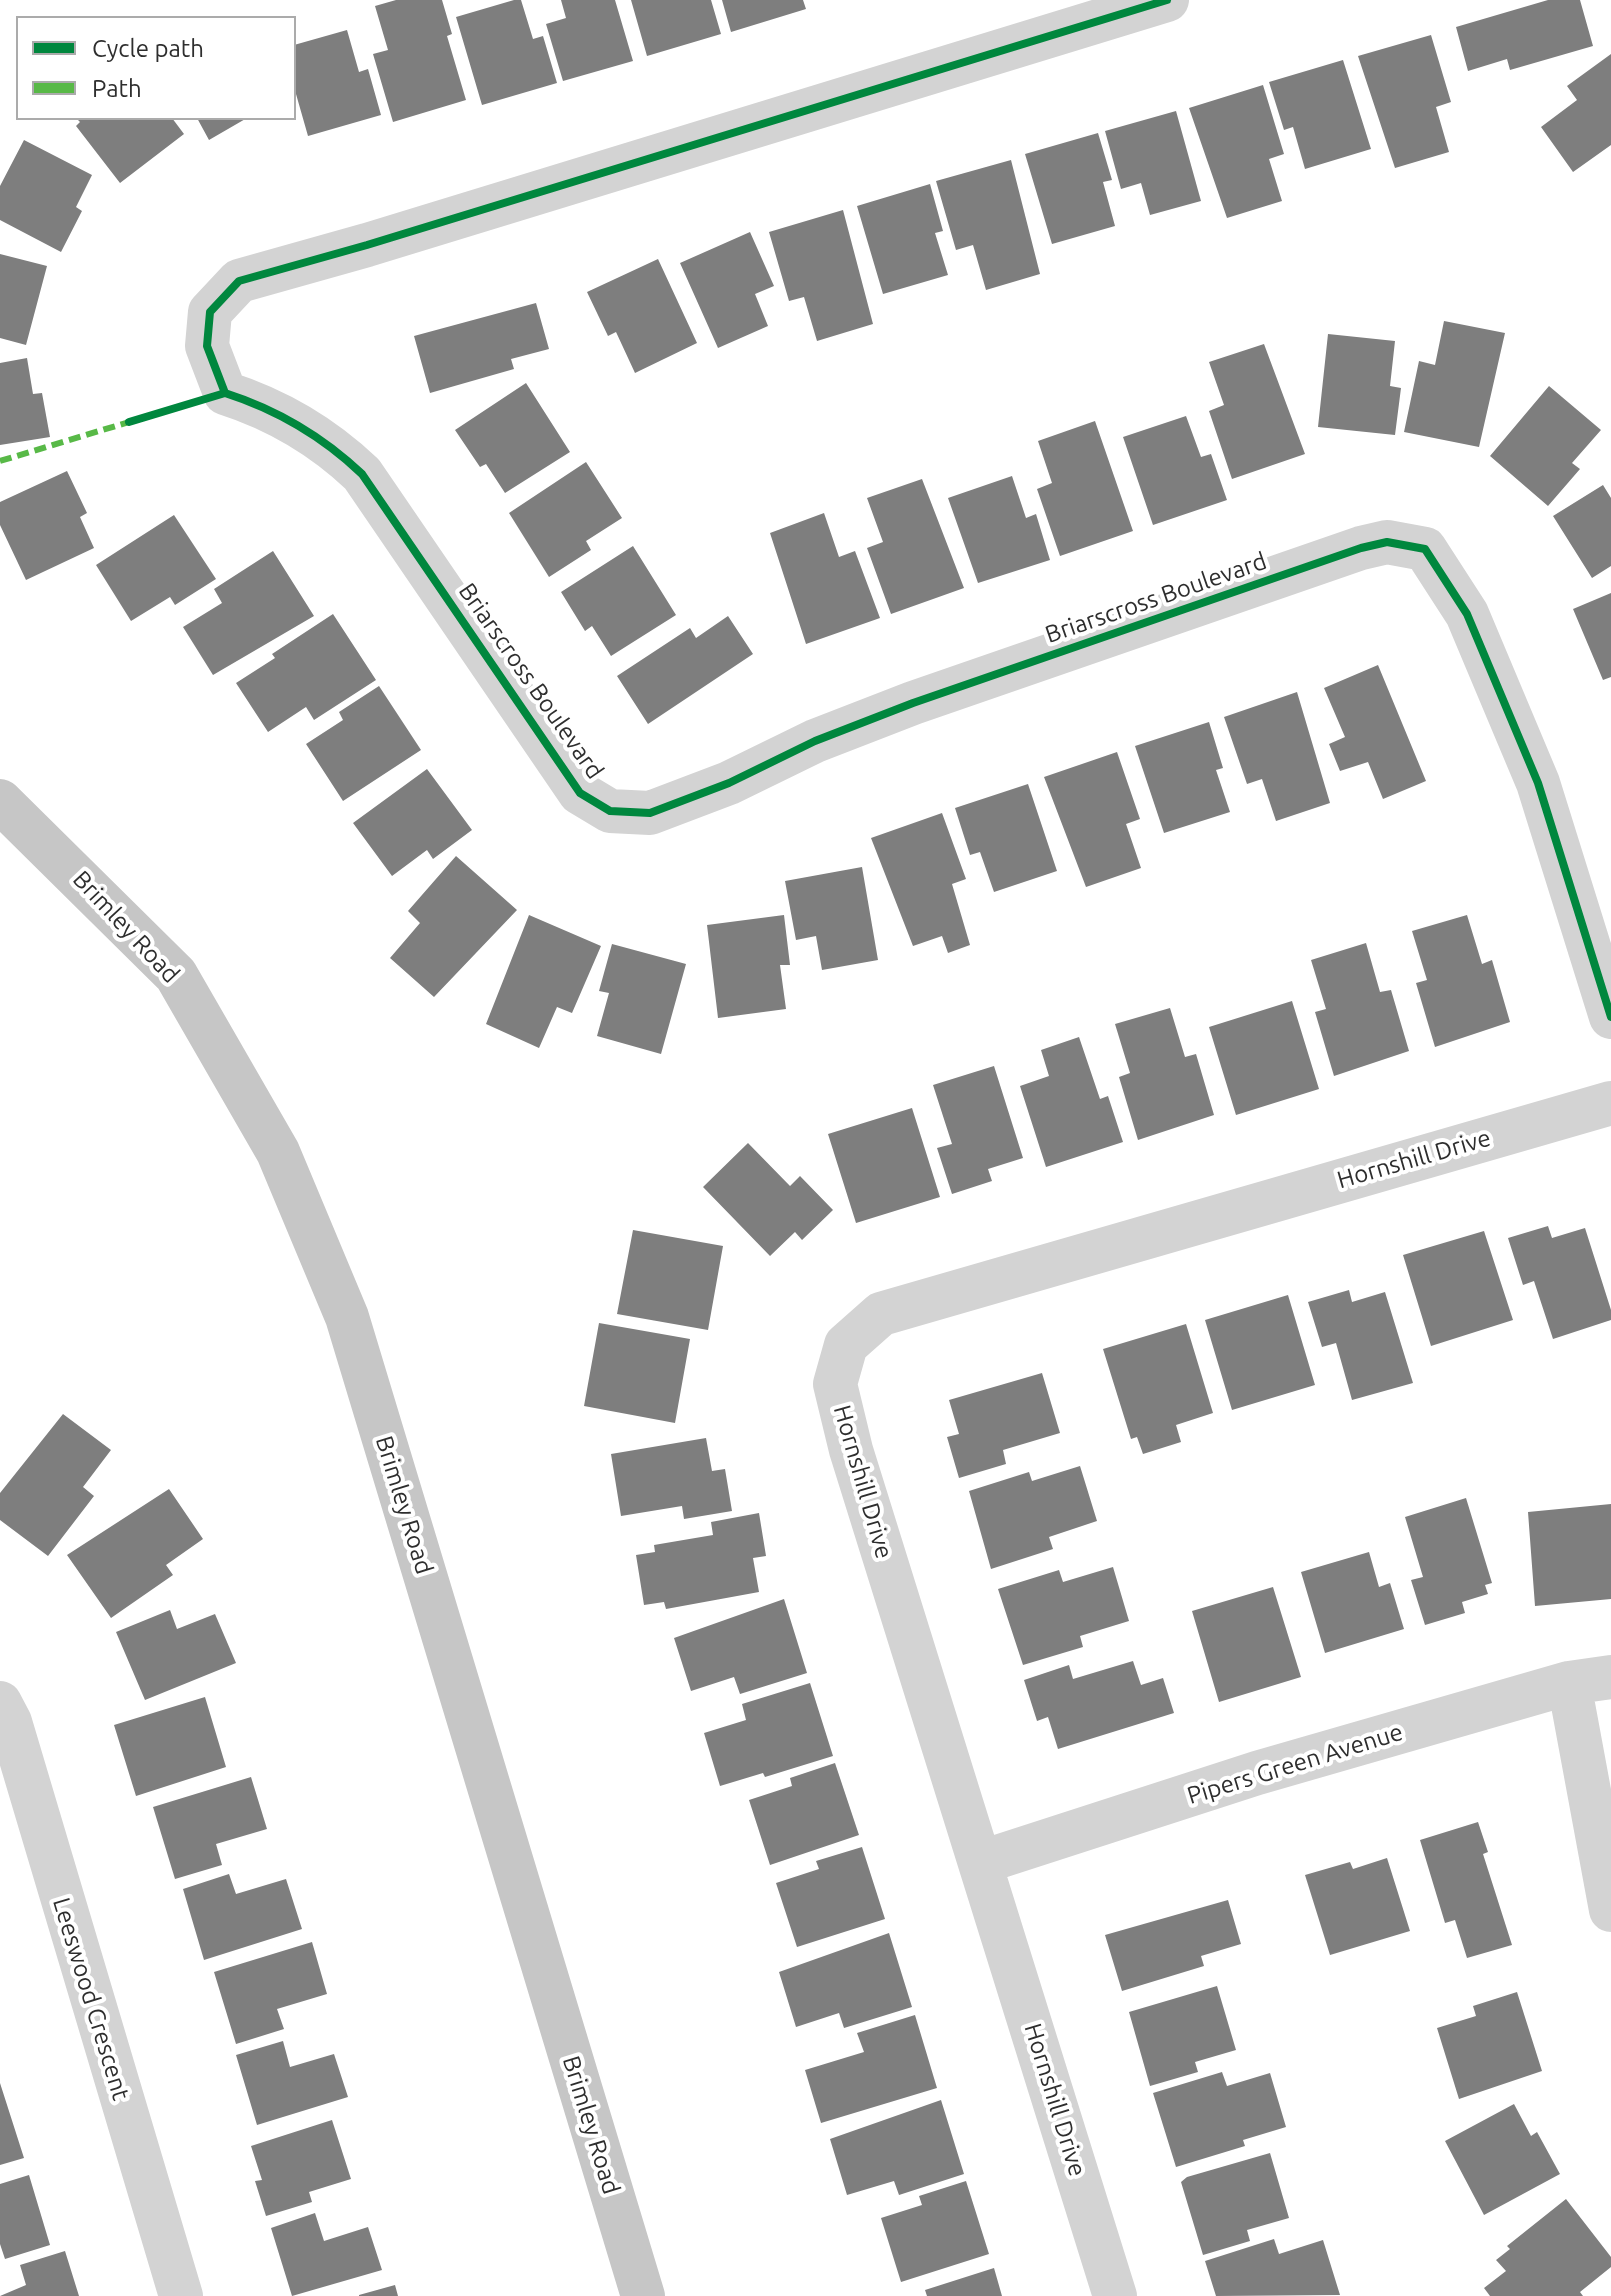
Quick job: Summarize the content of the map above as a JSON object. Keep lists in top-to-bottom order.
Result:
{
  "streets": {
    "main road": ["Brimley Road"],
    "street": [
      "Briarscross Boulevard",
      "Hornshill Drive",
      "Pipers Green Avenue",
      "Leeswood Crescent"
    ]
  },
  "crossings": [
    ["Hornshill Drive", "Pipers Green Avenue"]
  ],
  "legend": ["Cycle path", "Path"]
}
